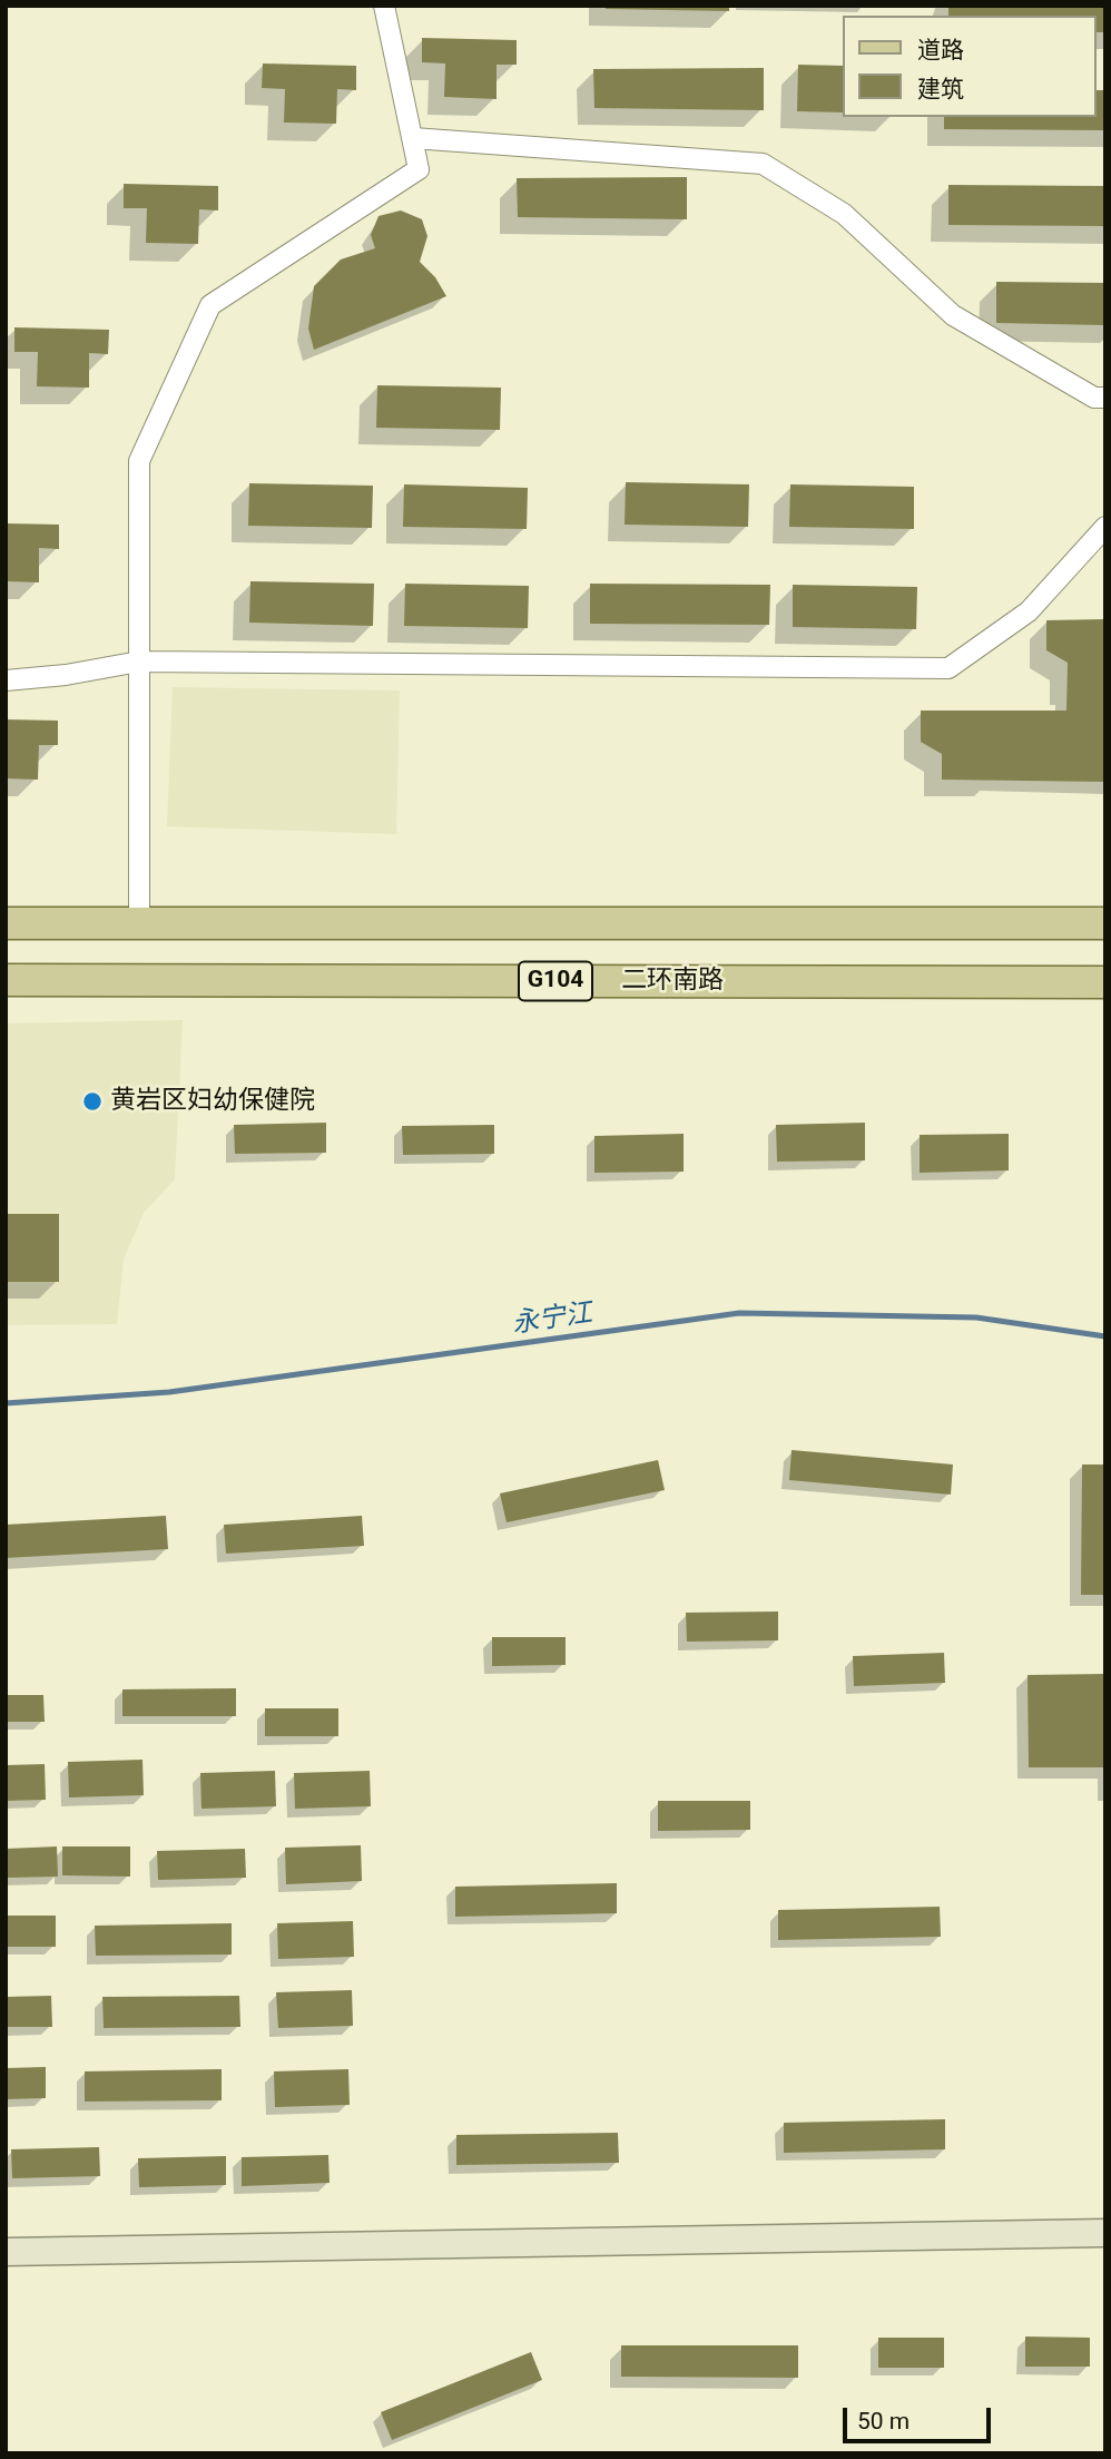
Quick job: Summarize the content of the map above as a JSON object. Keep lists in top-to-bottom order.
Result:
{
  "streets": {
    "main road": ["G104", "二环南路"]
  },
  "water": ["永宁江"],
  "places": ["黄岩区妇幼保健院"],
  "legend": ["道路", "建筑"],
  "scale_bar": "50 m"
}
